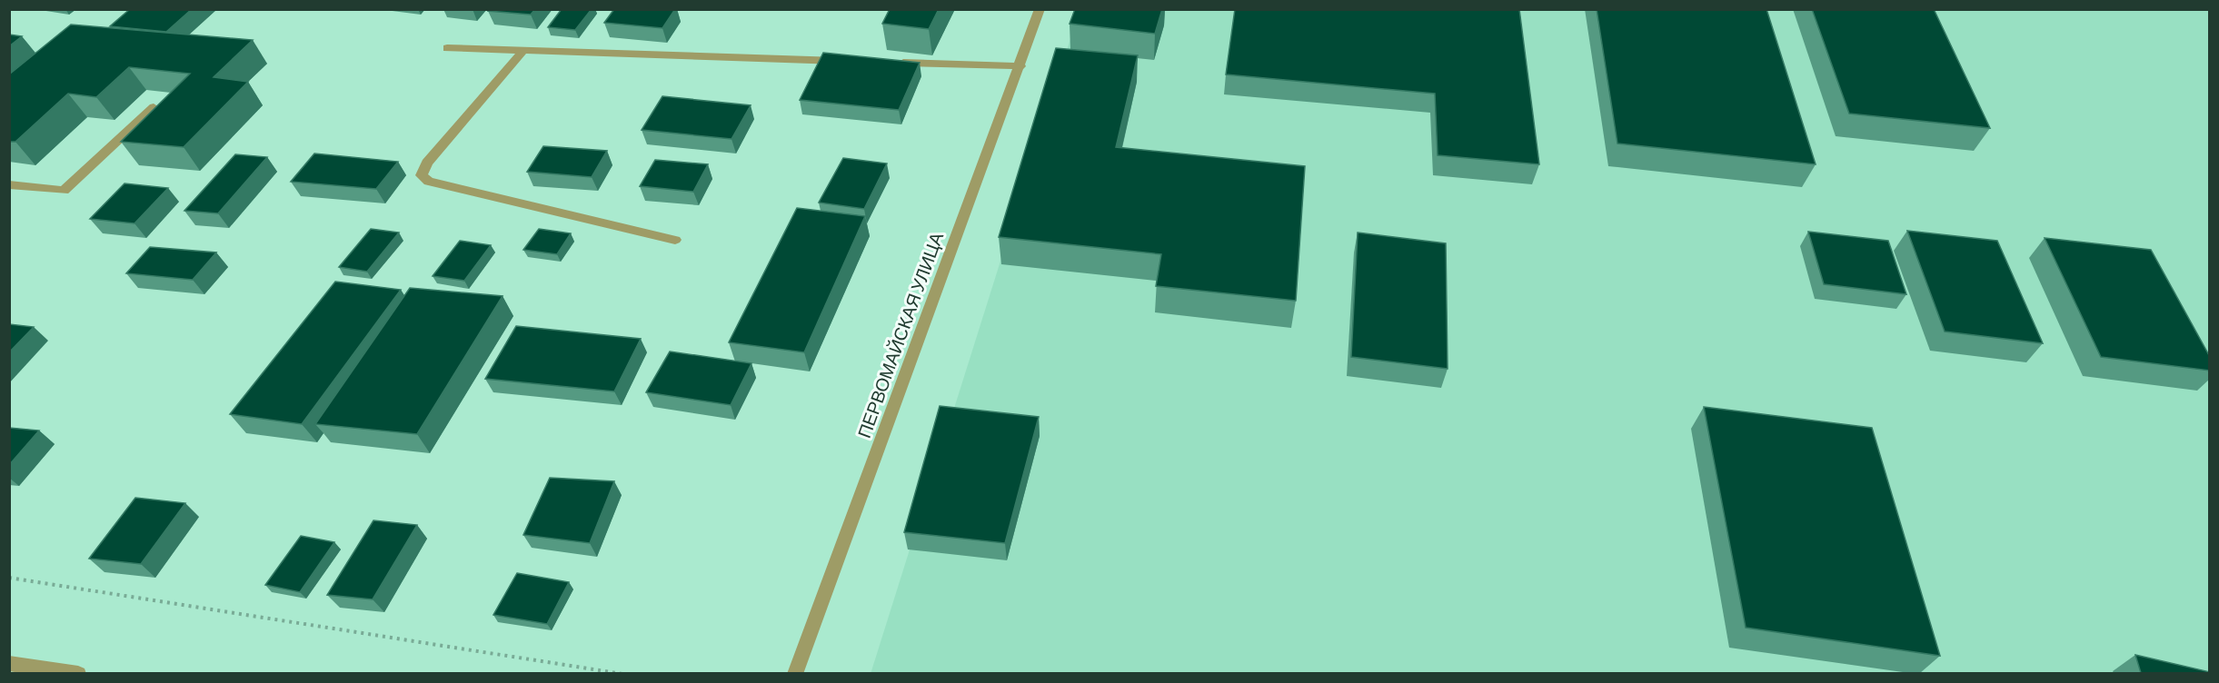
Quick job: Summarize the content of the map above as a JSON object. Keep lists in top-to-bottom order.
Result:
{
  "streets": {
    "street": ["ПЕРВОМАЙСКАЯ УЛИЦА"]
  }
}
